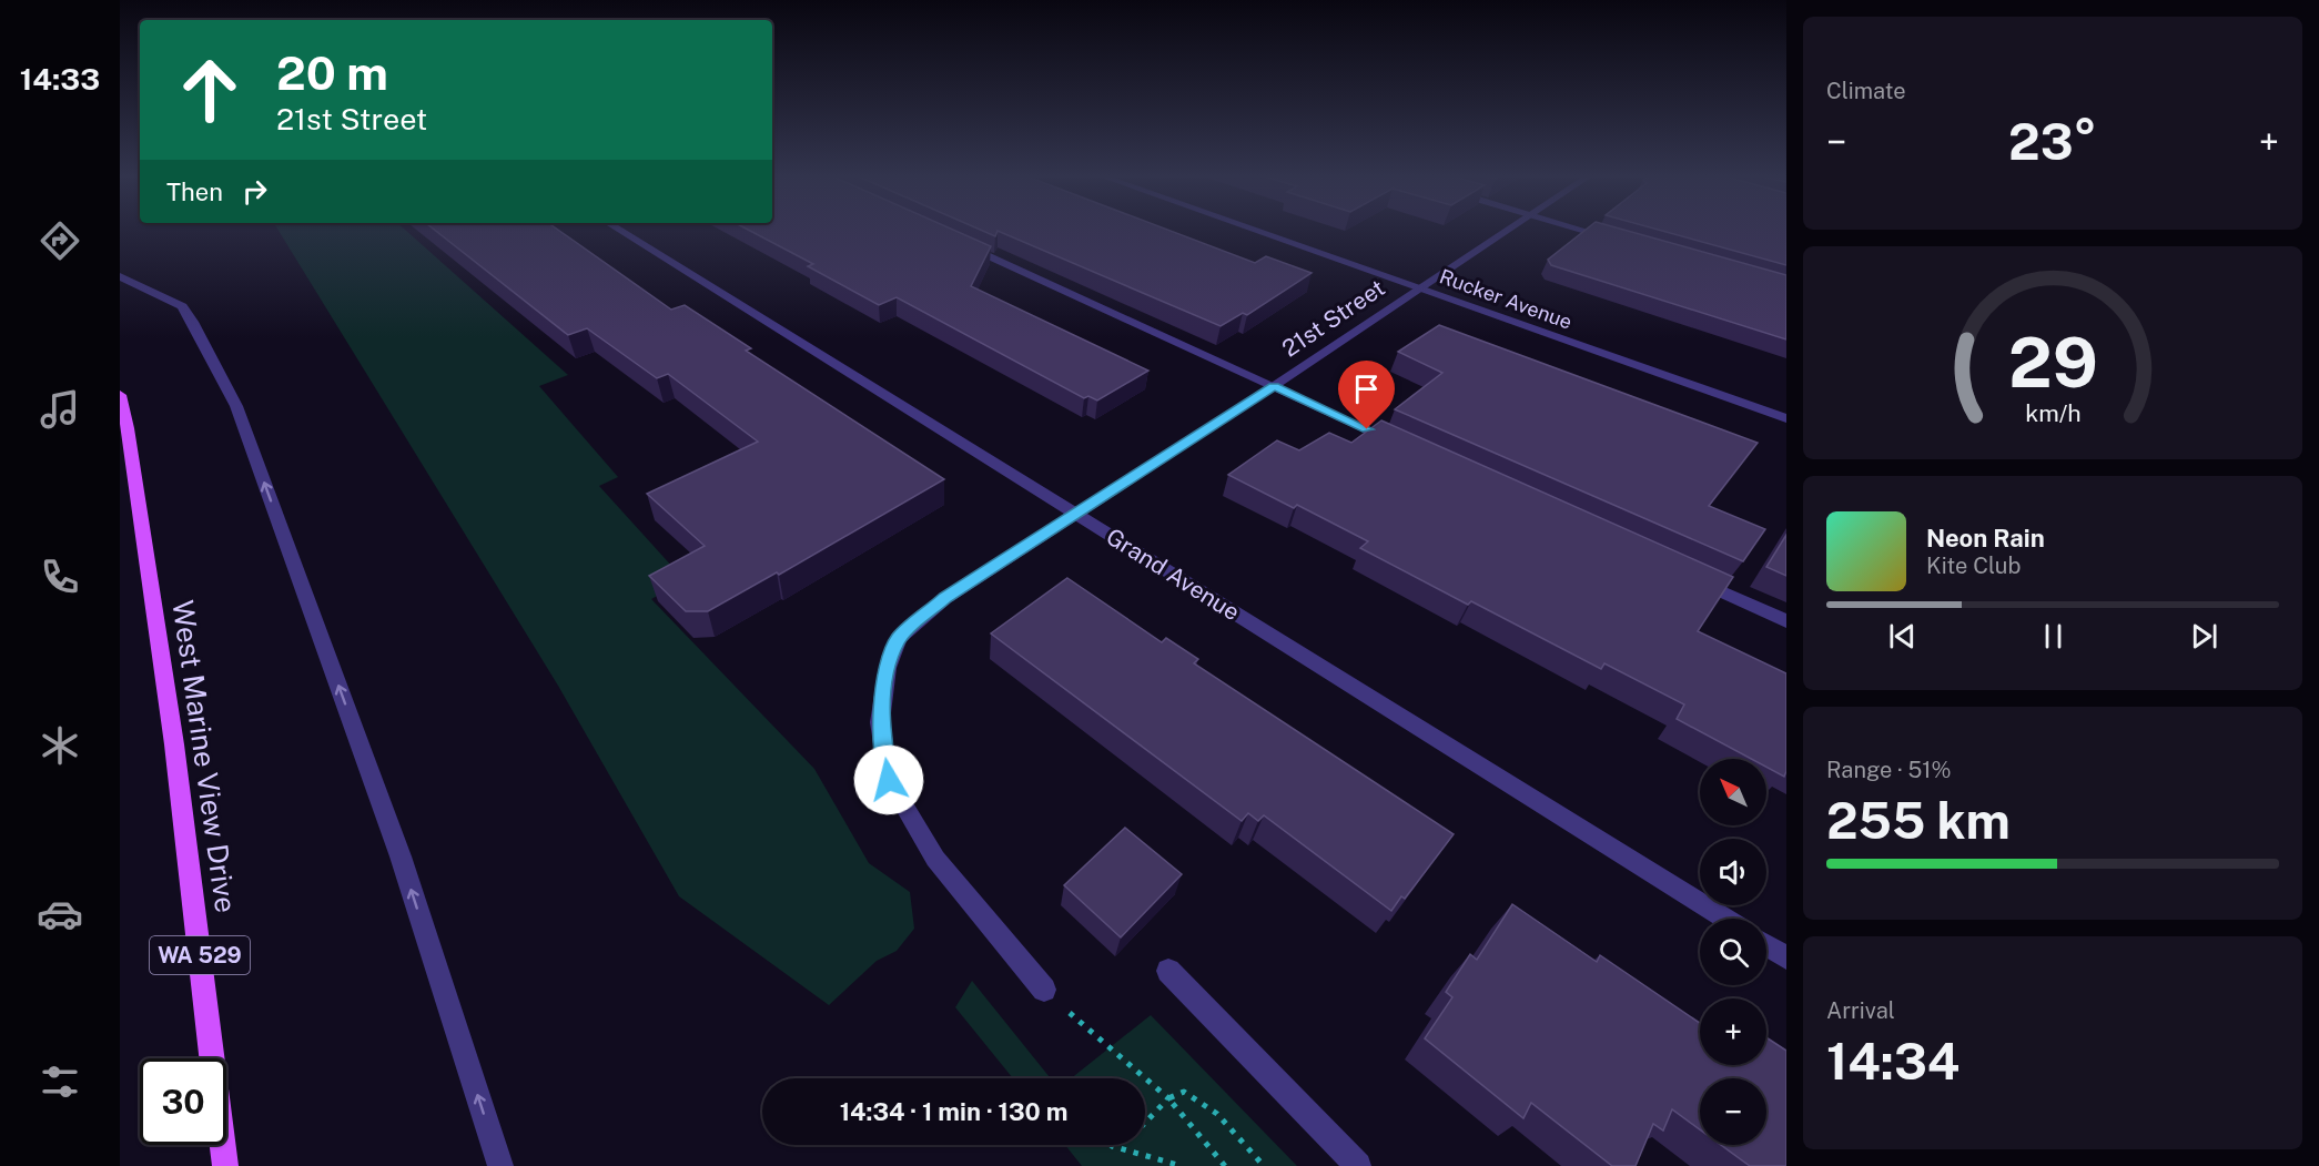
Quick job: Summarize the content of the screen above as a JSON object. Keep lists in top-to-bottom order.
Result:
{
  "streets": {
    "main road": ["West Marine View Drive", "WA 529"],
    "street": ["Rucker Avenue", "21st Street", "Grand Avenue"]
  },
  "crossings": [
    ["Rucker Avenue", "21st Street"],
    ["21st Street", "Grand Avenue"]
  ],
  "north": "top left",
  "page": {
    "tabs": "14:33",
    "tile": [
      "Climate",
      ["Range · 51%", "255 km"],
      ["Arrival", "14:34"]
    ],
    "turn": ["20 m", "21st Street"],
    "heat": ["−", "23°", "+"],
    "then": "Then",
    "song": ["Neon Rain", "Kite Club"],
    "map_buttons": ["+", "−"],
    "limit": "30",
    "trip": "14:34 · 1 min · 130 m",
    "gauge": ["29", "km/h"]
  }
}
